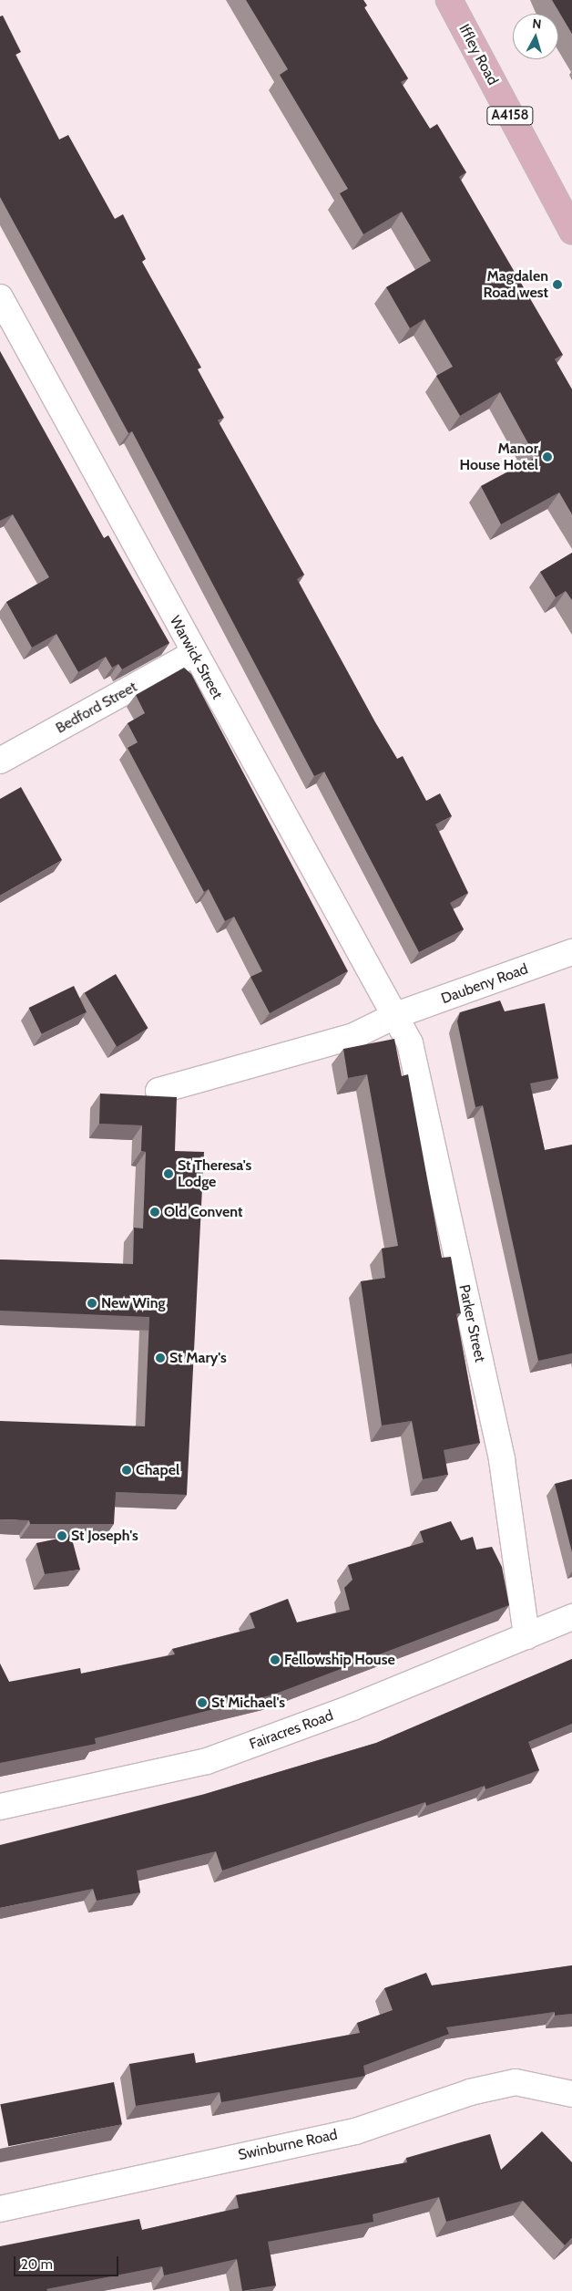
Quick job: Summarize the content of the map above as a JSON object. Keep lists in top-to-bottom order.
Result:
{
  "streets": {
    "main road": ["Iffley Road", "A4158"],
    "street": [
      "Warwick Street",
      "Bedford Street",
      "Daubeny Road",
      "Parker Street",
      "Fairacres Road",
      "Swinburne Road"
    ]
  },
  "crossings": [
    ["Warwick Street", "Bedford Street"],
    ["Warwick Street", "Daubeny Road"],
    ["Warwick Street", "Parker Street"],
    ["Daubeny Road", "Parker Street"],
    ["Parker Street", "Fairacres Road"]
  ],
  "places": [
    "Magdalen Road west",
    "Manor House Hotel",
    "St Theresa's Lodge",
    "Old Convent",
    "New Wing",
    "St Mary's",
    "Chapel",
    "St Joseph's",
    "Fellowship House",
    "St Michael's"
  ],
  "scale_bar": "20 m",
  "north": "top"
}
